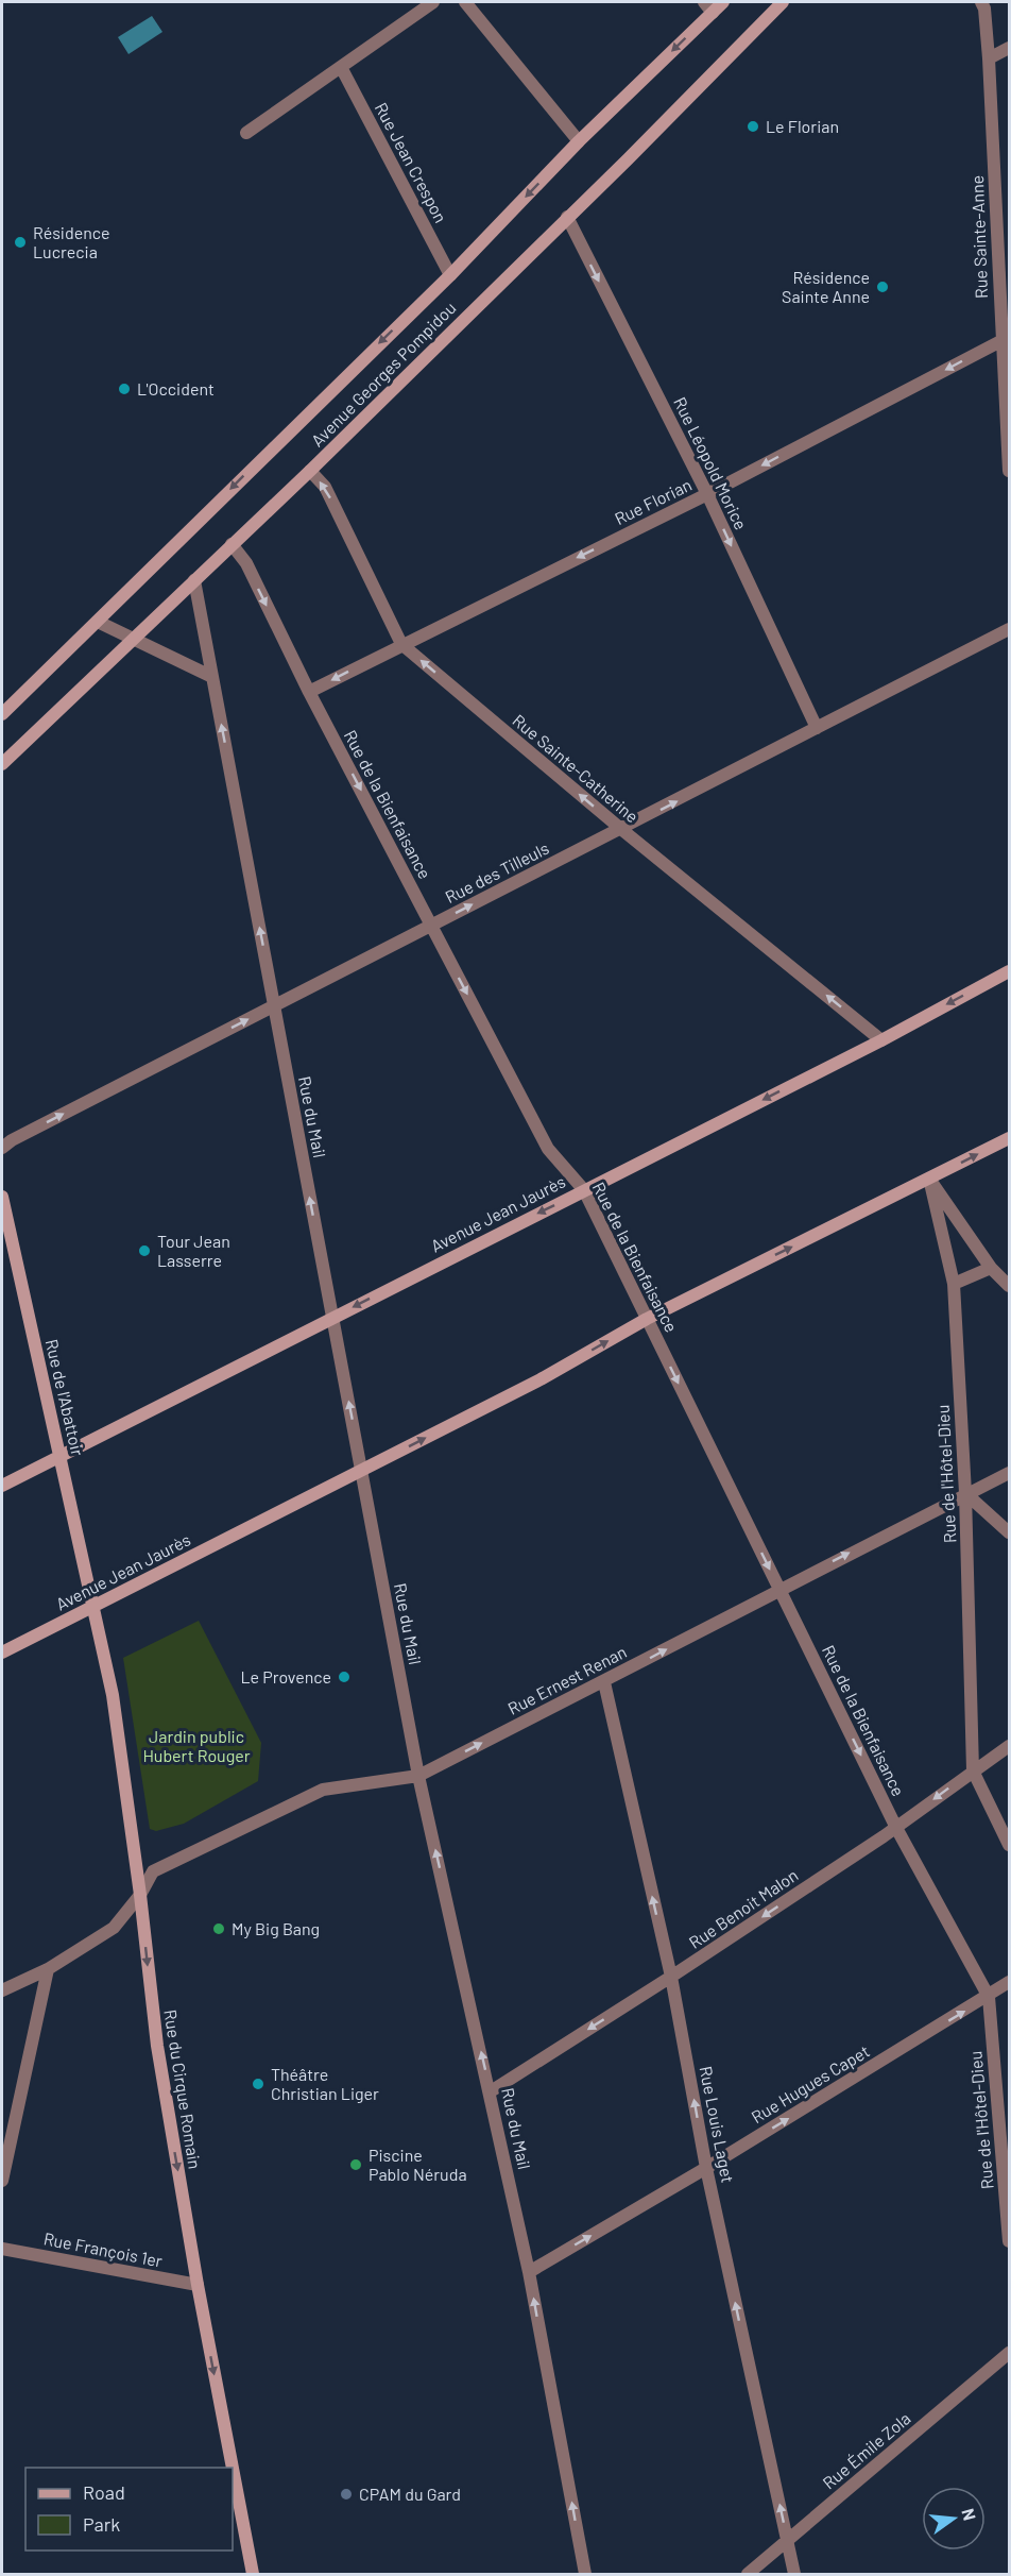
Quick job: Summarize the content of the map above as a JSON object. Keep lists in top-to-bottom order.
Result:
{
  "streets": {
    "main road": [
      "Avenue Georges Pompidou",
      "Avenue Jean Jaurès",
      "Rue de l'Abattoir",
      "Rue du Cirque Romain"
    ],
    "street": [
      "Rue Jean Crespon",
      "Rue Sainte-Anne",
      "Rue Léopold Morice",
      "Rue Florian",
      "Rue Sainte-Catherine",
      "Rue de la Bienfaisance",
      "Rue des Tilleuls",
      "Rue du Mail",
      "Rue de l'Hôtel-Dieu",
      "Rue Ernest Renan",
      "Rue Benoit Malon",
      "Rue Hugues Capet",
      "Rue Louis Laget",
      "Rue François 1er",
      "Rue Émile Zola"
    ]
  },
  "crossings": [
    ["Rue Jean Crespon", "Avenue Georges Pompidou"],
    ["Rue Sainte-Anne", "Rue Florian"],
    ["Avenue Georges Pompidou", "Rue Léopold Morice"],
    ["Avenue Georges Pompidou", "Rue Sainte-Catherine"],
    ["Avenue Georges Pompidou", "Rue de la Bienfaisance"],
    ["Avenue Georges Pompidou", "Rue du Mail"],
    ["Rue Léopold Morice", "Rue Florian"],
    ["Rue Léopold Morice", "Rue des Tilleuls"],
    ["Rue Florian", "Rue Sainte-Catherine"],
    ["Rue Florian", "Rue de la Bienfaisance"],
    ["Rue Sainte-Catherine", "Rue des Tilleuls"],
    ["Rue Sainte-Catherine", "Avenue Jean Jaurès"],
    ["Rue de la Bienfaisance", "Rue des Tilleuls"],
    ["Rue de la Bienfaisance", "Avenue Jean Jaurès"],
    ["Rue de la Bienfaisance", "Rue de l'Hôtel-Dieu"],
    ["Rue de la Bienfaisance", "Rue Ernest Renan"],
    ["Rue de la Bienfaisance", "Rue Benoit Malon"],
    ["Rue de la Bienfaisance", "Rue Hugues Capet"],
    ["Rue des Tilleuls", "Rue du Mail"],
    ["Rue du Mail", "Avenue Jean Jaurès"],
    ["Rue du Mail", "Rue Ernest Renan"],
    ["Rue du Mail", "Rue Benoit Malon"],
    ["Rue du Mail", "Rue Hugues Capet"],
    ["Avenue Jean Jaurès", "Rue de l'Abattoir"],
    ["Avenue Jean Jaurès", "Rue de l'Hôtel-Dieu"],
    ["Avenue Jean Jaurès", "Rue du Cirque Romain"],
    ["Rue de l'Abattoir", "Rue du Cirque Romain"],
    ["Rue de l'Hôtel-Dieu", "Rue Ernest Renan"],
    ["Rue de l'Hôtel-Dieu", "Rue Benoit Malon"],
    ["Rue de l'Hôtel-Dieu", "Rue Hugues Capet"],
    ["Rue Ernest Renan", "Rue du Cirque Romain"],
    ["Rue Ernest Renan", "Rue Louis Laget"],
    ["Rue Benoit Malon", "Rue Louis Laget"],
    ["Rue Hugues Capet", "Rue Louis Laget"],
    ["Rue du Cirque Romain", "Rue François 1er"],
    ["Rue Louis Laget", "Rue Émile Zola"]
  ],
  "one_way": [
    "Rue Léopold Morice",
    "Rue Florian",
    "Rue Sainte-Catherine",
    "Rue de la Bienfaisance",
    "Rue des Tilleuls",
    "Rue du Mail",
    "Rue Ernest Renan",
    "Rue Benoit Malon",
    "Rue Hugues Capet",
    "Rue du Cirque Romain",
    "Rue Louis Laget"
  ],
  "parks": ["Jardin public Hubert Rouger"],
  "places": [
    "Le Florian",
    "Résidence Lucrecia",
    "Résidence Sainte Anne",
    "L'Occident",
    "Tour Jean Lasserre",
    "Le Provence",
    "My Big Bang",
    "Théâtre Christian Liger",
    "Piscine Pablo Néruda",
    "CPAM du Gard"
  ],
  "legend": ["Road", "Park"],
  "north": "right"
}
